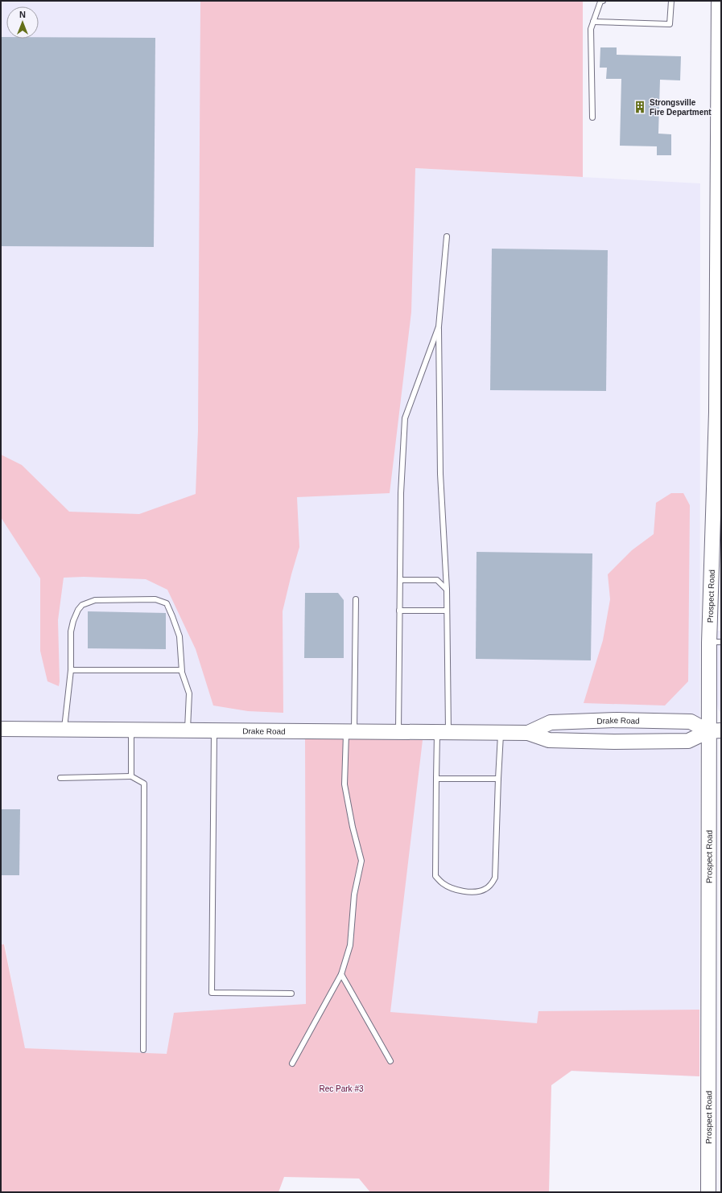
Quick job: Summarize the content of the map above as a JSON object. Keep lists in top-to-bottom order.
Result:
{
  "streets": {
    "street": ["Prospect Road", "Drake Road"]
  },
  "crossings": [
    ["Prospect Road", "Drake Road"]
  ],
  "parks": ["Rec Park #3"],
  "places": {
    "building": ["Strongsville Fire Department"]
  },
  "north": "top"
}
